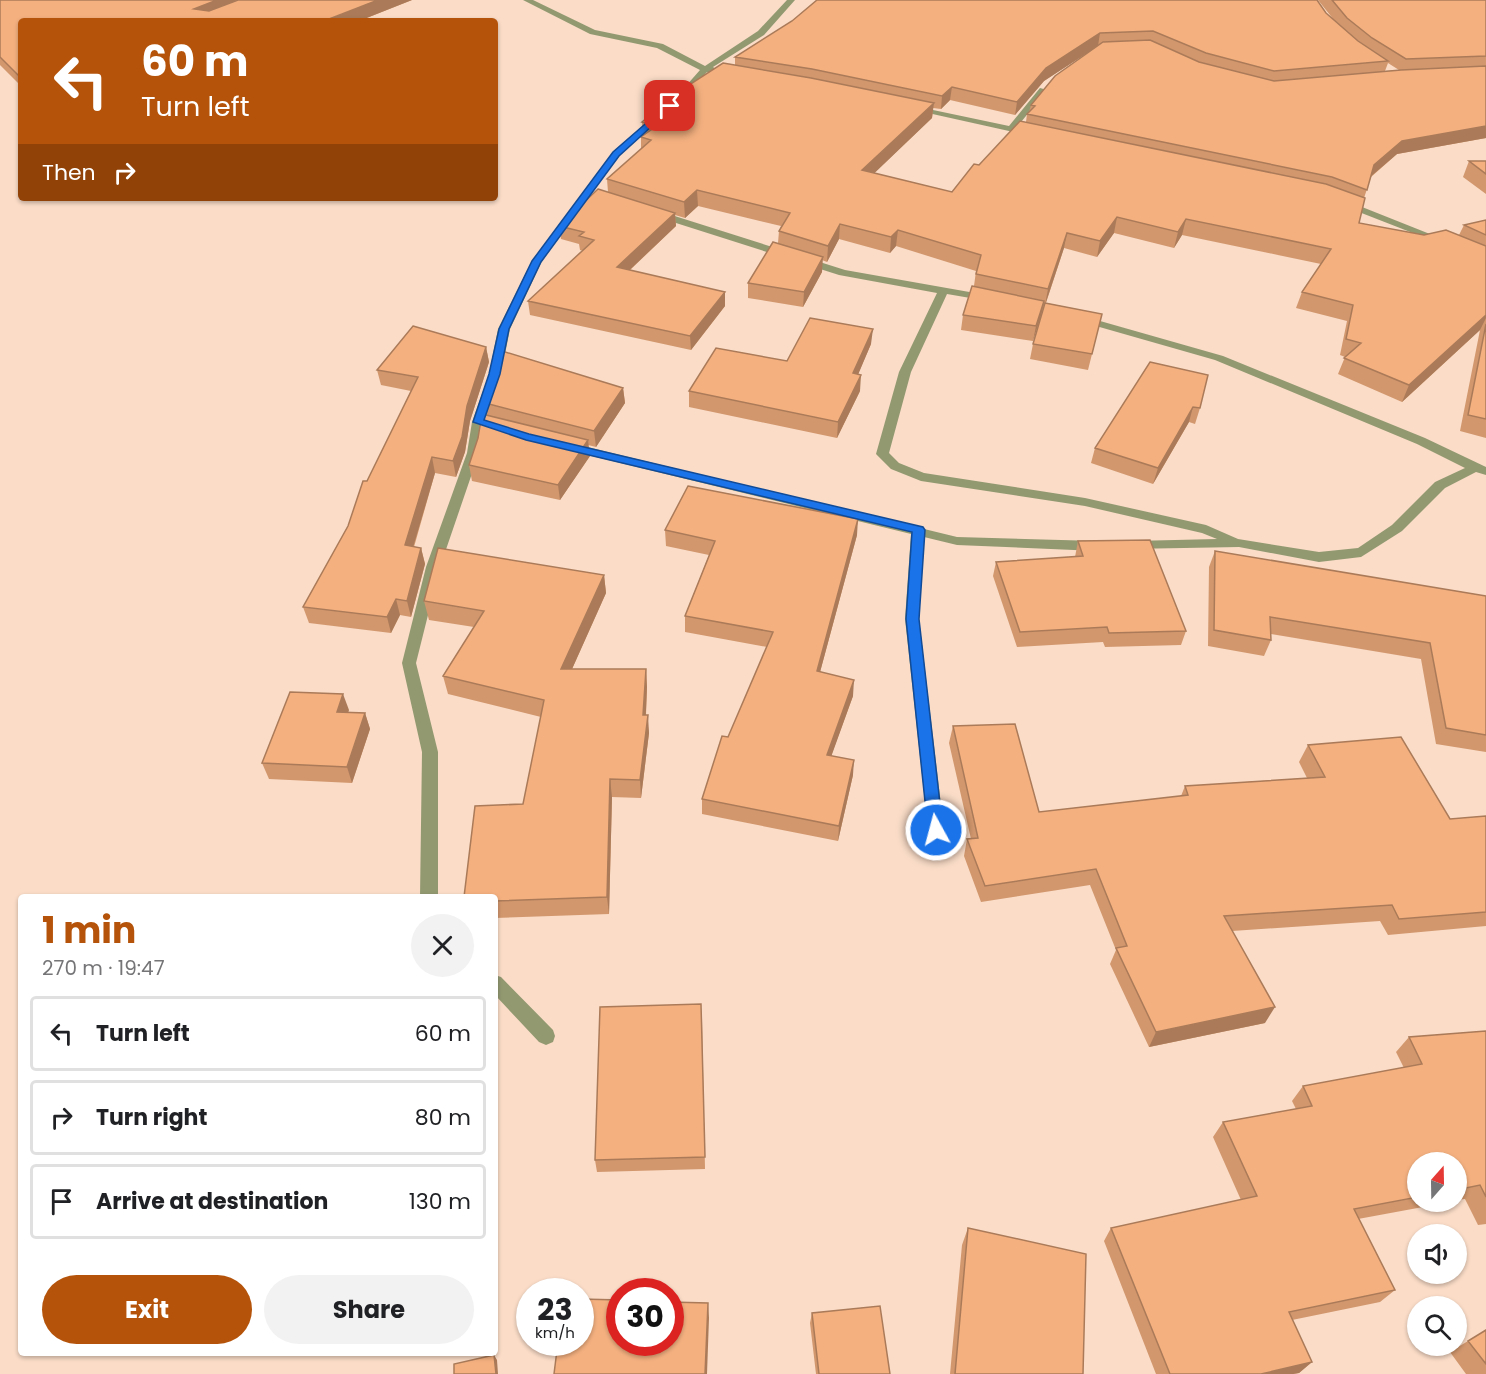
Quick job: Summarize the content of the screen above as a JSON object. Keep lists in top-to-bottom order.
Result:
{
  "north": "top",
  "page": {
    "turn": ["60 m", "Turn left"],
    "then": "Then",
    "heading": ["1 min", "270 m · 19:47"],
    "list": [
      {
        "name": "Turn left",
        "value": "60 m"
      },
      {
        "name": "Turn right",
        "value": "80 m"
      },
      {
        "name": "Arrive at destination",
        "value": "130 m"
      }
    ],
    "buttons": ["Exit", "Share"],
    "speed": "23 km/h",
    "limit": "30"
  }
}
